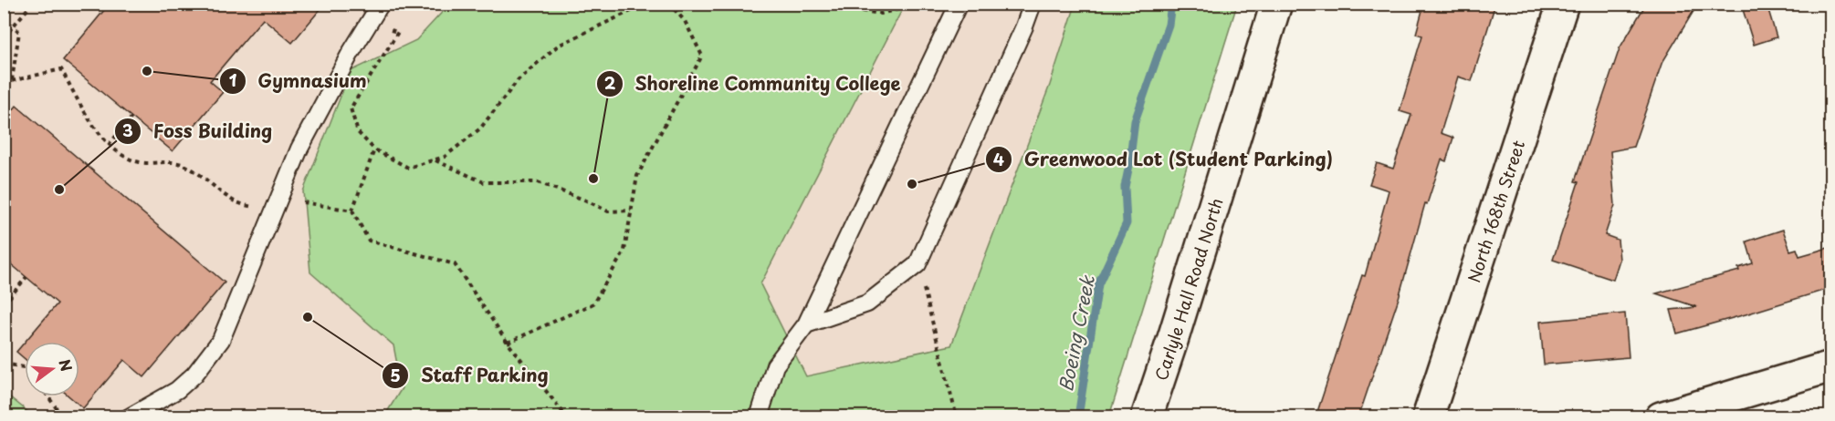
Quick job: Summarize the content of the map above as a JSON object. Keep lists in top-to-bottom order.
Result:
{
  "streets": {
    "street": ["North 168th Street", "Carlyle Hall Road North"]
  },
  "water": ["Boeing Creek"],
  "places": [
    "Gymnasium",
    "Shoreline Community College",
    "Greenwood Lot (Student Parking)",
    "Foss Building",
    "Staff Parking"
  ],
  "north": "right"
}
